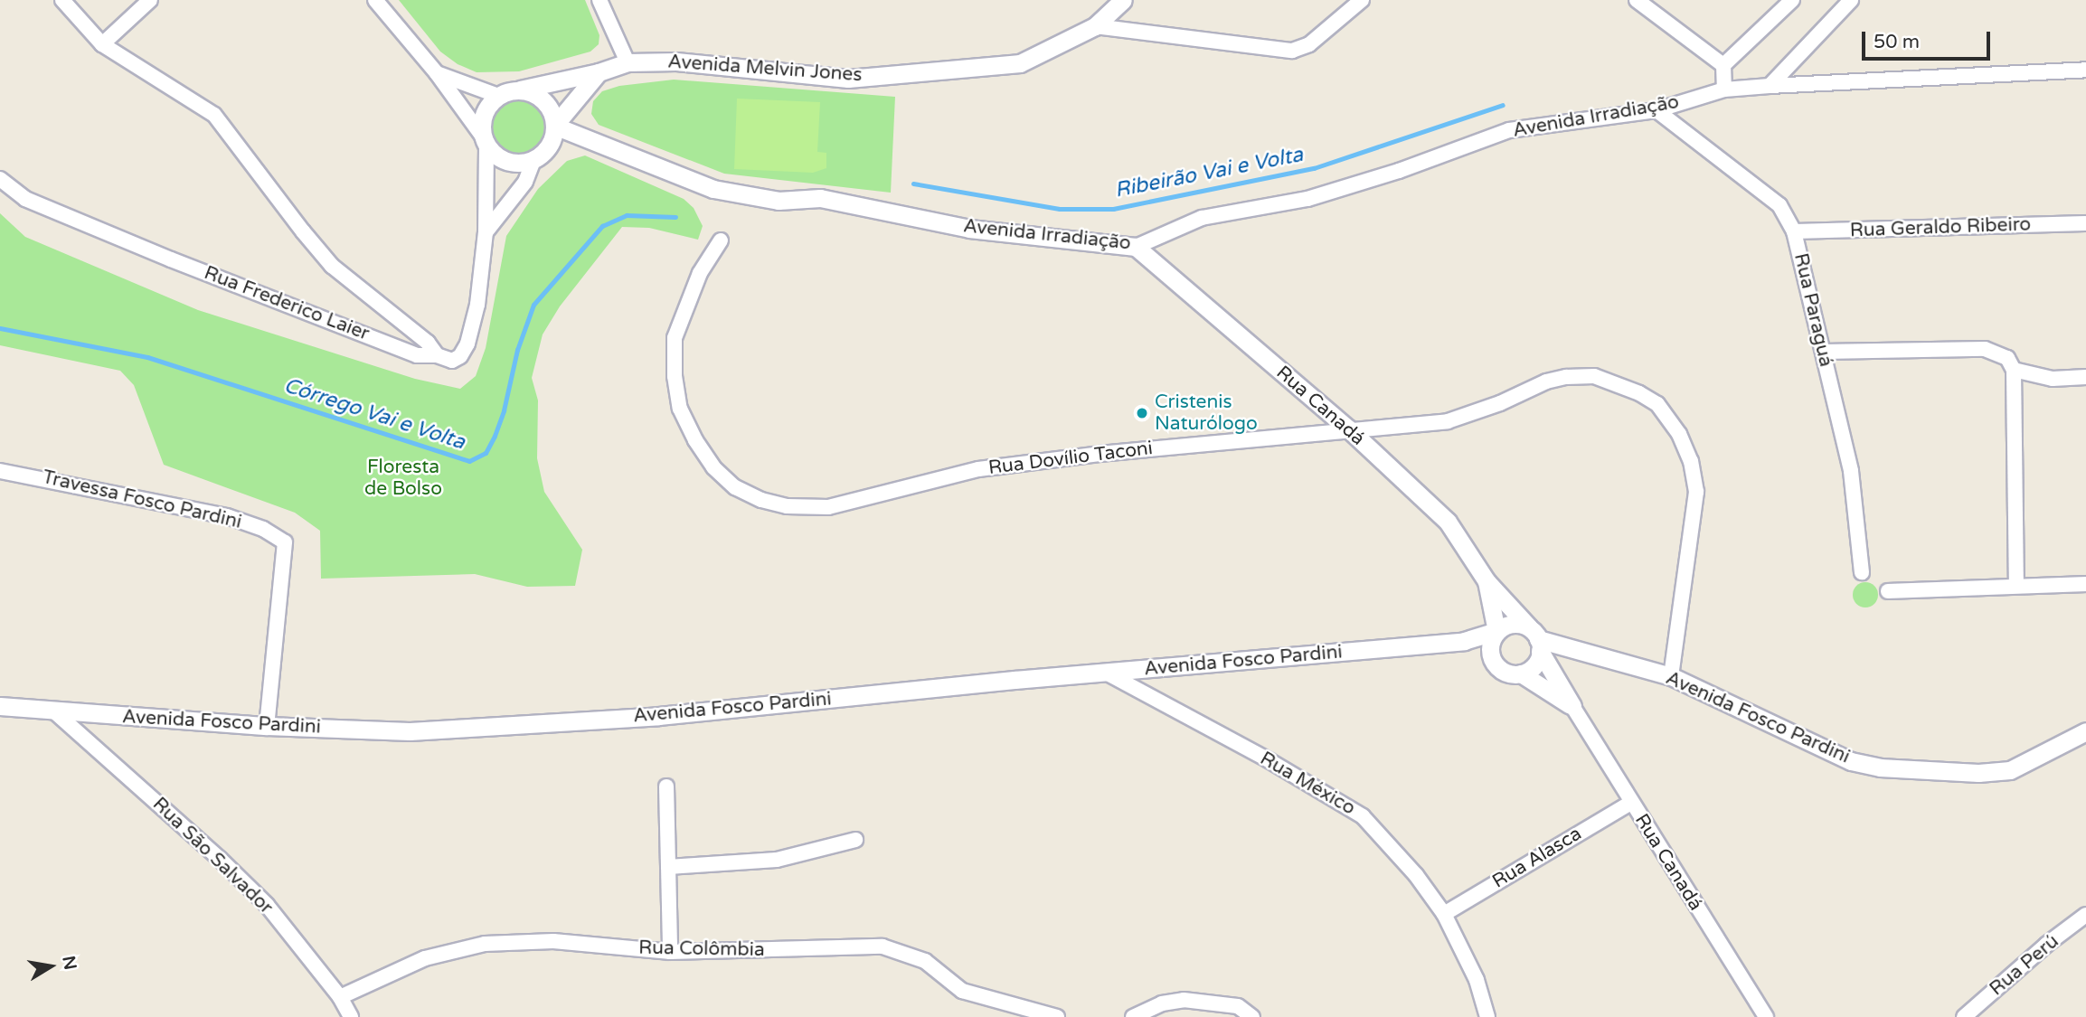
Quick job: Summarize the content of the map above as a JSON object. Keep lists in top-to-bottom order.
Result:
{
  "streets": {
    "street": [
      "Avenida Melvin Jones",
      "Avenida Irradiação",
      "Rua Geraldo Ribeiro",
      "Rua Frederico Laier",
      "Rua Paraguá",
      "Rua Canadá",
      "Rua Dovílio Taconi",
      "Travessa Fosco Pardini",
      "Avenida Fosco Pardini",
      "Rua México",
      "Rua São Salvador",
      "Rua Alasca",
      "Rua Colômbia",
      "Rua Perú"
    ]
  },
  "crossings": [
    ["Avenida Melvin Jones", "Avenida Irradiação"],
    ["Avenida Melvin Jones", "Rua Frederico Laier"],
    ["Avenida Irradiação", "Rua Frederico Laier"],
    ["Avenida Irradiação", "Rua Paraguá"],
    ["Avenida Irradiação", "Rua Canadá"],
    ["Rua Geraldo Ribeiro", "Rua Paraguá"],
    ["Rua Canadá", "Rua Dovílio Taconi"],
    ["Rua Canadá", "Rua Alasca"],
    ["Rua Dovílio Taconi", "Avenida Fosco Pardini"],
    ["Travessa Fosco Pardini", "Avenida Fosco Pardini"],
    ["Avenida Fosco Pardini", "Rua México"],
    ["Avenida Fosco Pardini", "Rua São Salvador"],
    ["Rua México", "Rua Alasca"],
    ["Rua São Salvador", "Rua Colômbia"]
  ],
  "water": ["Ribeirão Vai e Volta", "Córrego Vai e Volta"],
  "parks": ["Floresta de Bolso"],
  "places": ["Cristenis Naturólogo"],
  "scale_bar": "50 m",
  "north": "right"
}
